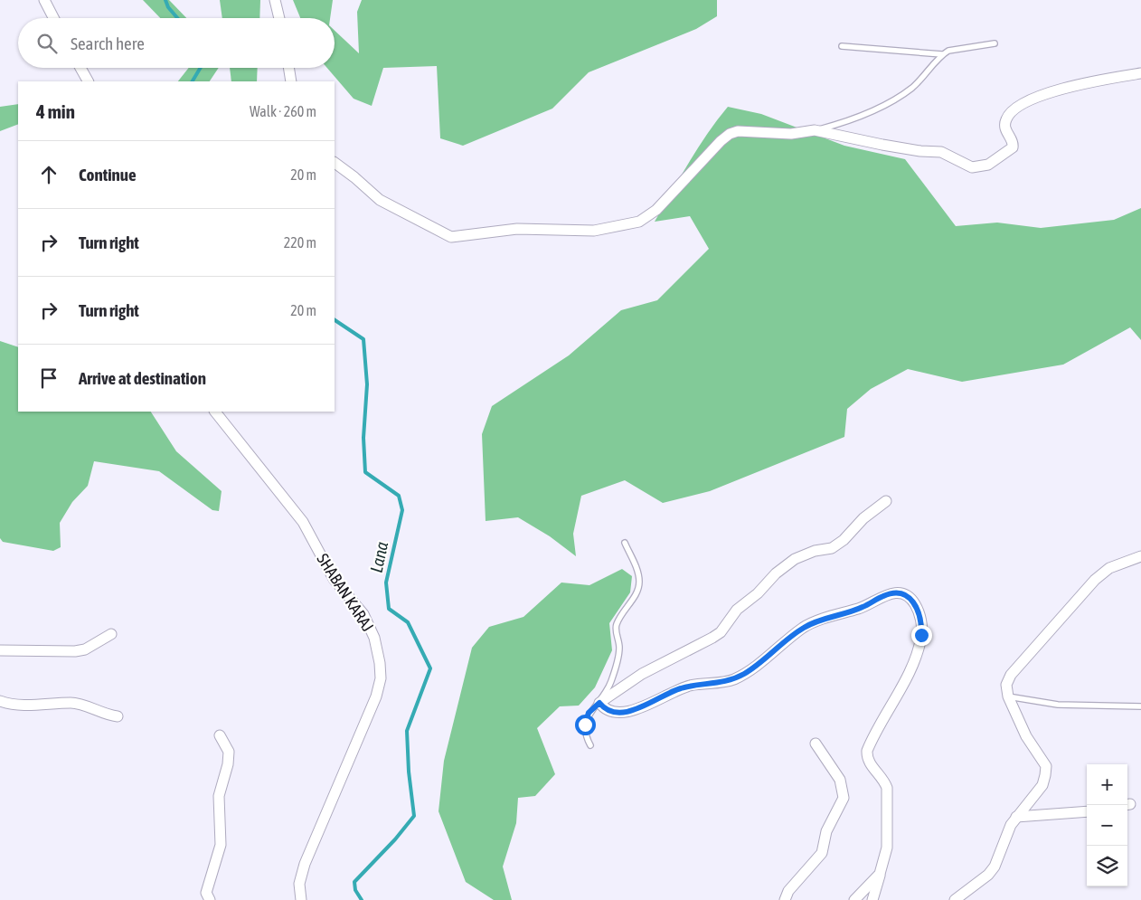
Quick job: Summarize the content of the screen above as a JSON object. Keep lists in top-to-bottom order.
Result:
{
  "streets": {
    "street": ["SHABAN KARAJ"]
  },
  "water": ["Lana"],
  "page": {
    "search": "Search here",
    "heading": ["4 min", "Walk · 260 m"],
    "list": [
      ["Continue", "20 m"],
      ["Turn right", "220 m"],
      ["Turn right", "20 m"],
      "Arrive at destination"
    ],
    "map_buttons": ["+", "−"]
  }
}
